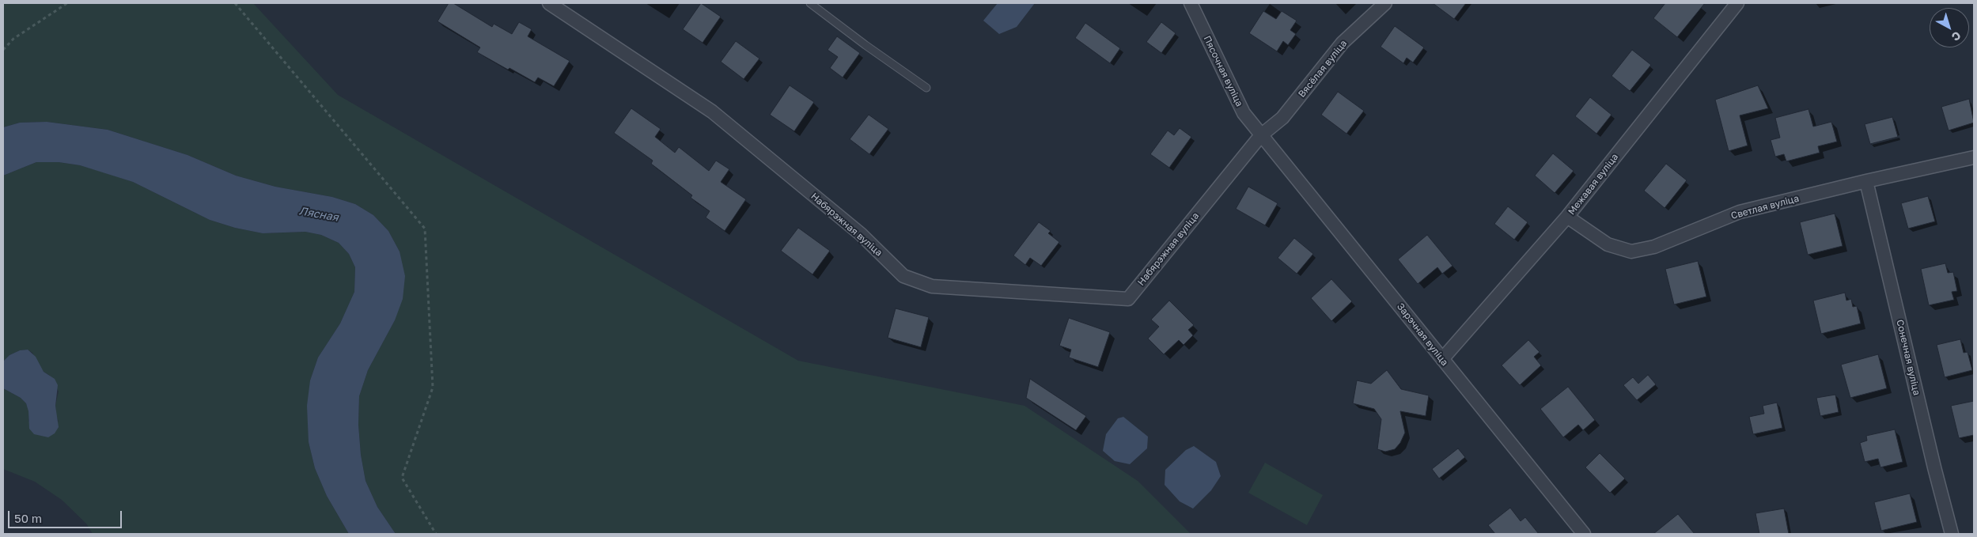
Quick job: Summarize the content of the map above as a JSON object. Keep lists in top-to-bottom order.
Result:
{
  "streets": {
    "street": [
      "Вясёлая вуліца",
      "Пясочная вуліца",
      "Межавая вуліца",
      "Светлая вуліца",
      "Набярэжная вуліца",
      "Зарэчная вуліца",
      "Сонечная вуліца"
    ]
  },
  "crossings": [
    ["Вясёлая вуліца", "Пясочная вуліца"],
    ["Вясёлая вуліца", "Набярэжная вуліца"],
    ["Вясёлая вуліца", "Зарэчная вуліца"],
    ["Пясочная вуліца", "Набярэжная вуліца"],
    ["Пясочная вуліца", "Зарэчная вуліца"],
    ["Межавая вуліца", "Светлая вуліца"],
    ["Межавая вуліца", "Зарэчная вуліца"],
    ["Светлая вуліца", "Сонечная вуліца"],
    ["Набярэжная вуліца", "Зарэчная вуліца"]
  ],
  "water": ["Лясная"],
  "scale_bar": "50 m",
  "north": "bottom right"
}
